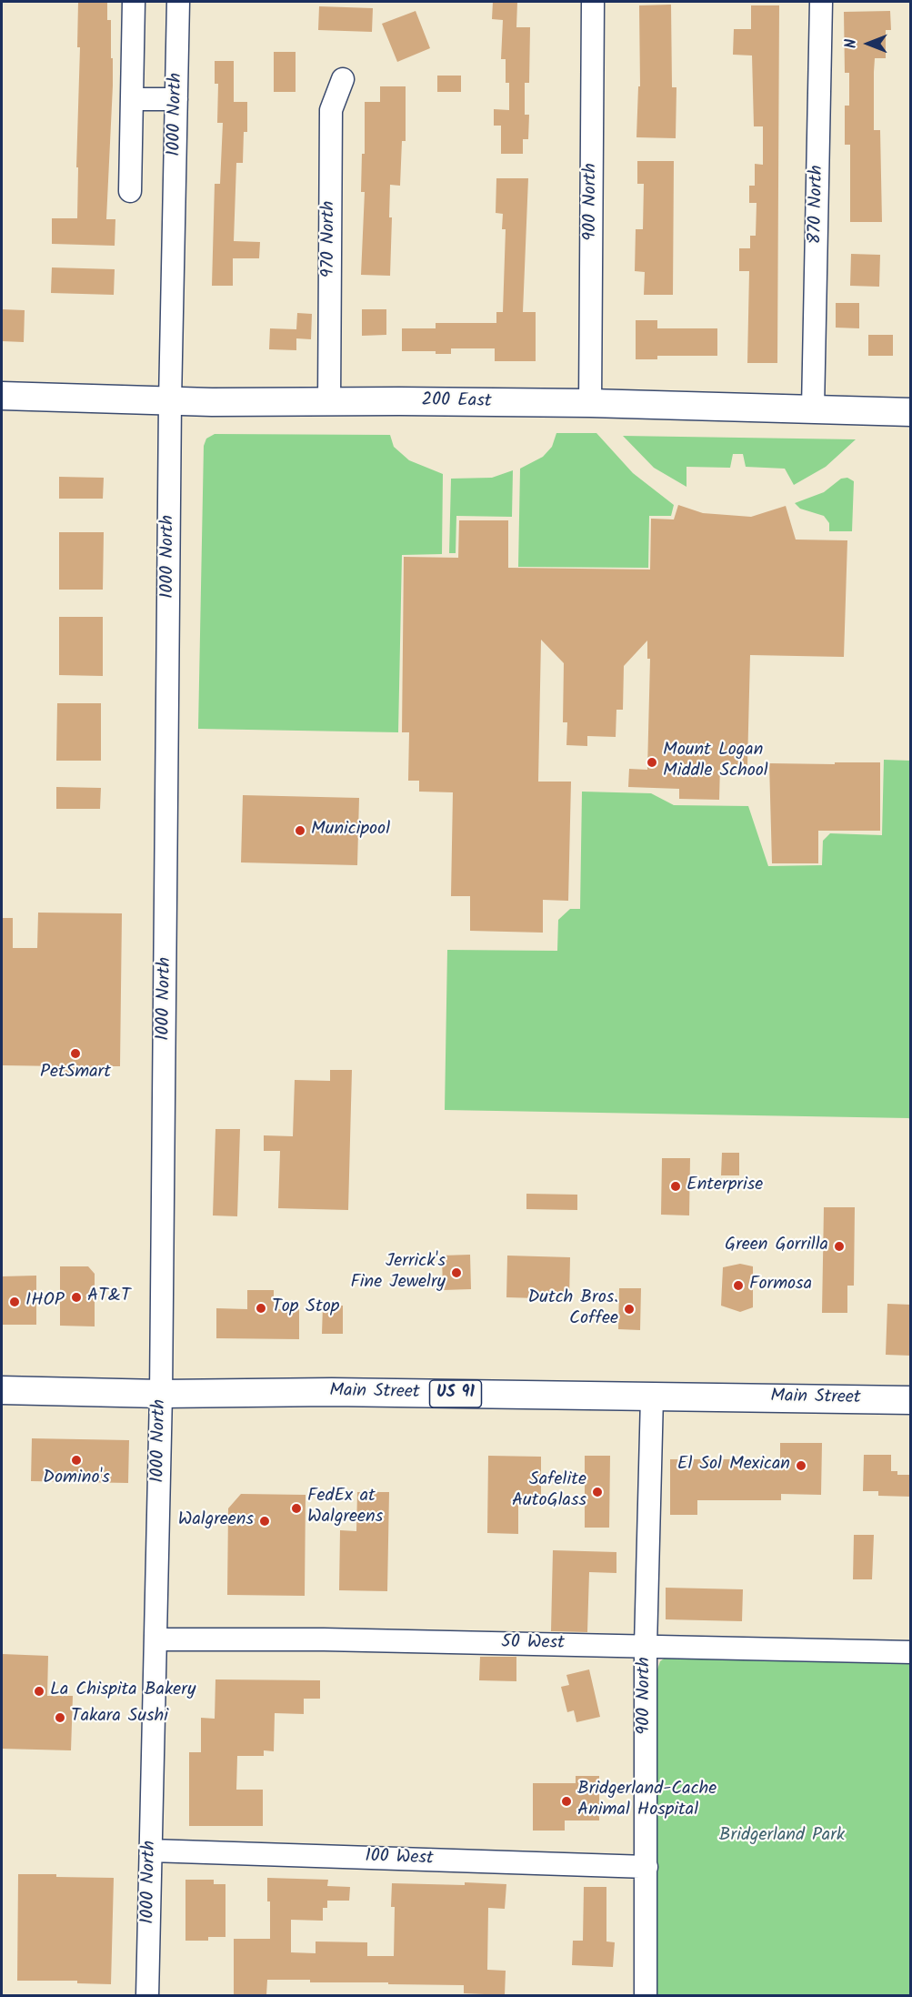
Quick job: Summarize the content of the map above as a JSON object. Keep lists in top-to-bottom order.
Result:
{
  "streets": {
    "main road": ["200 East", "Main Street", "US 91"],
    "street": [
      "1000 North",
      "900 North",
      "870 North",
      "970 North",
      "50 West",
      "100 West"
    ]
  },
  "crossings": [
    ["1000 North", "200 East"],
    ["1000 North", "Main Street"],
    ["1000 North", "50 West"],
    ["1000 North", "100 West"],
    ["900 North", "200 East"],
    ["900 North", "Main Street"],
    ["900 North", "50 West"],
    ["900 North", "100 West"],
    ["870 North", "200 East"],
    ["970 North", "200 East"]
  ],
  "parks": ["Bridgerland Park"],
  "places": [
    "Mount Logan Middle School",
    "Municipool",
    "PetSmart",
    "Enterprise",
    "Green Gorrilla",
    "Jerrick's Fine Jewelry",
    "Formosa",
    "AT&T",
    "IHOP",
    "Top Stop",
    "Dutch Bros. Coffee",
    "Domino's",
    "El Sol Mexican",
    "Safelite AutoGlass",
    "FedEx at Walgreens",
    "Walgreens",
    "La Chispita Bakery",
    "Takara Sushi",
    "Bridgerland-Cache Animal Hospital"
  ],
  "north": "left"
}
